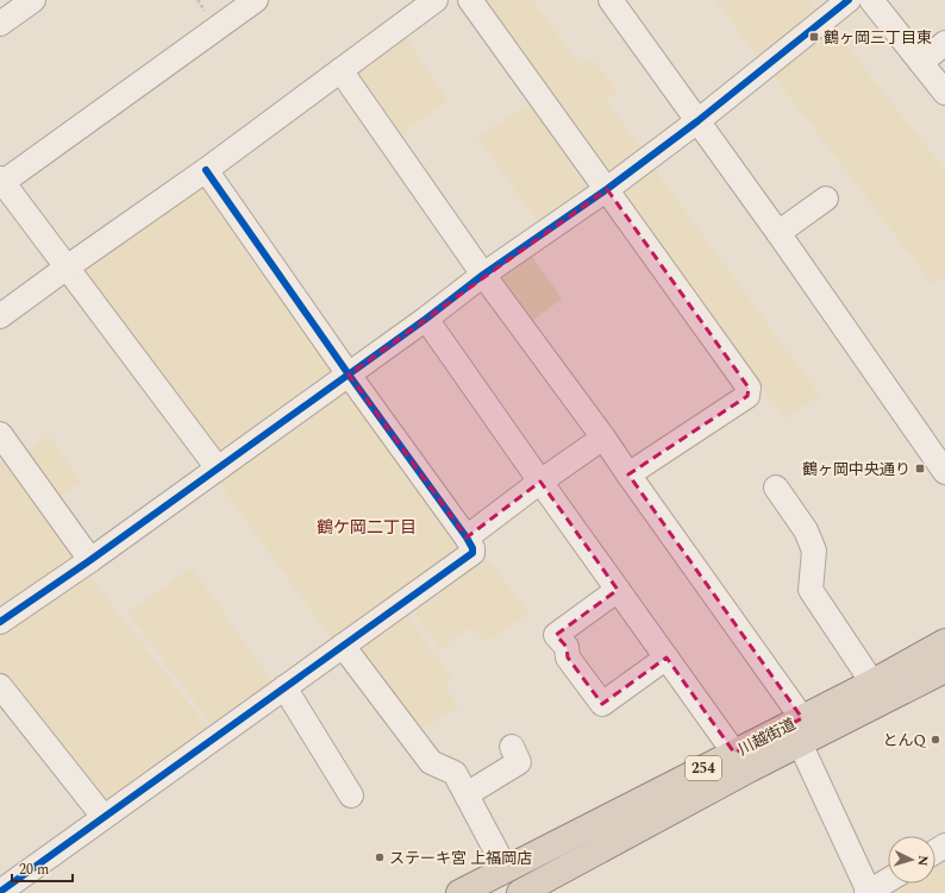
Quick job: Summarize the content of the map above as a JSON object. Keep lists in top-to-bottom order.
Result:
{
  "streets": {
    "highway": ["川越街道", "254"]
  },
  "districts": ["鶴ケ岡二丁目"],
  "places": {
    "transit": ["鶴ヶ岡三丁目東", "鶴ヶ岡中央通り"],
    "other": ["とんQ", "ステーキ宮 上福岡店"]
  },
  "scale_bar": "20 m",
  "north": "right"
}
